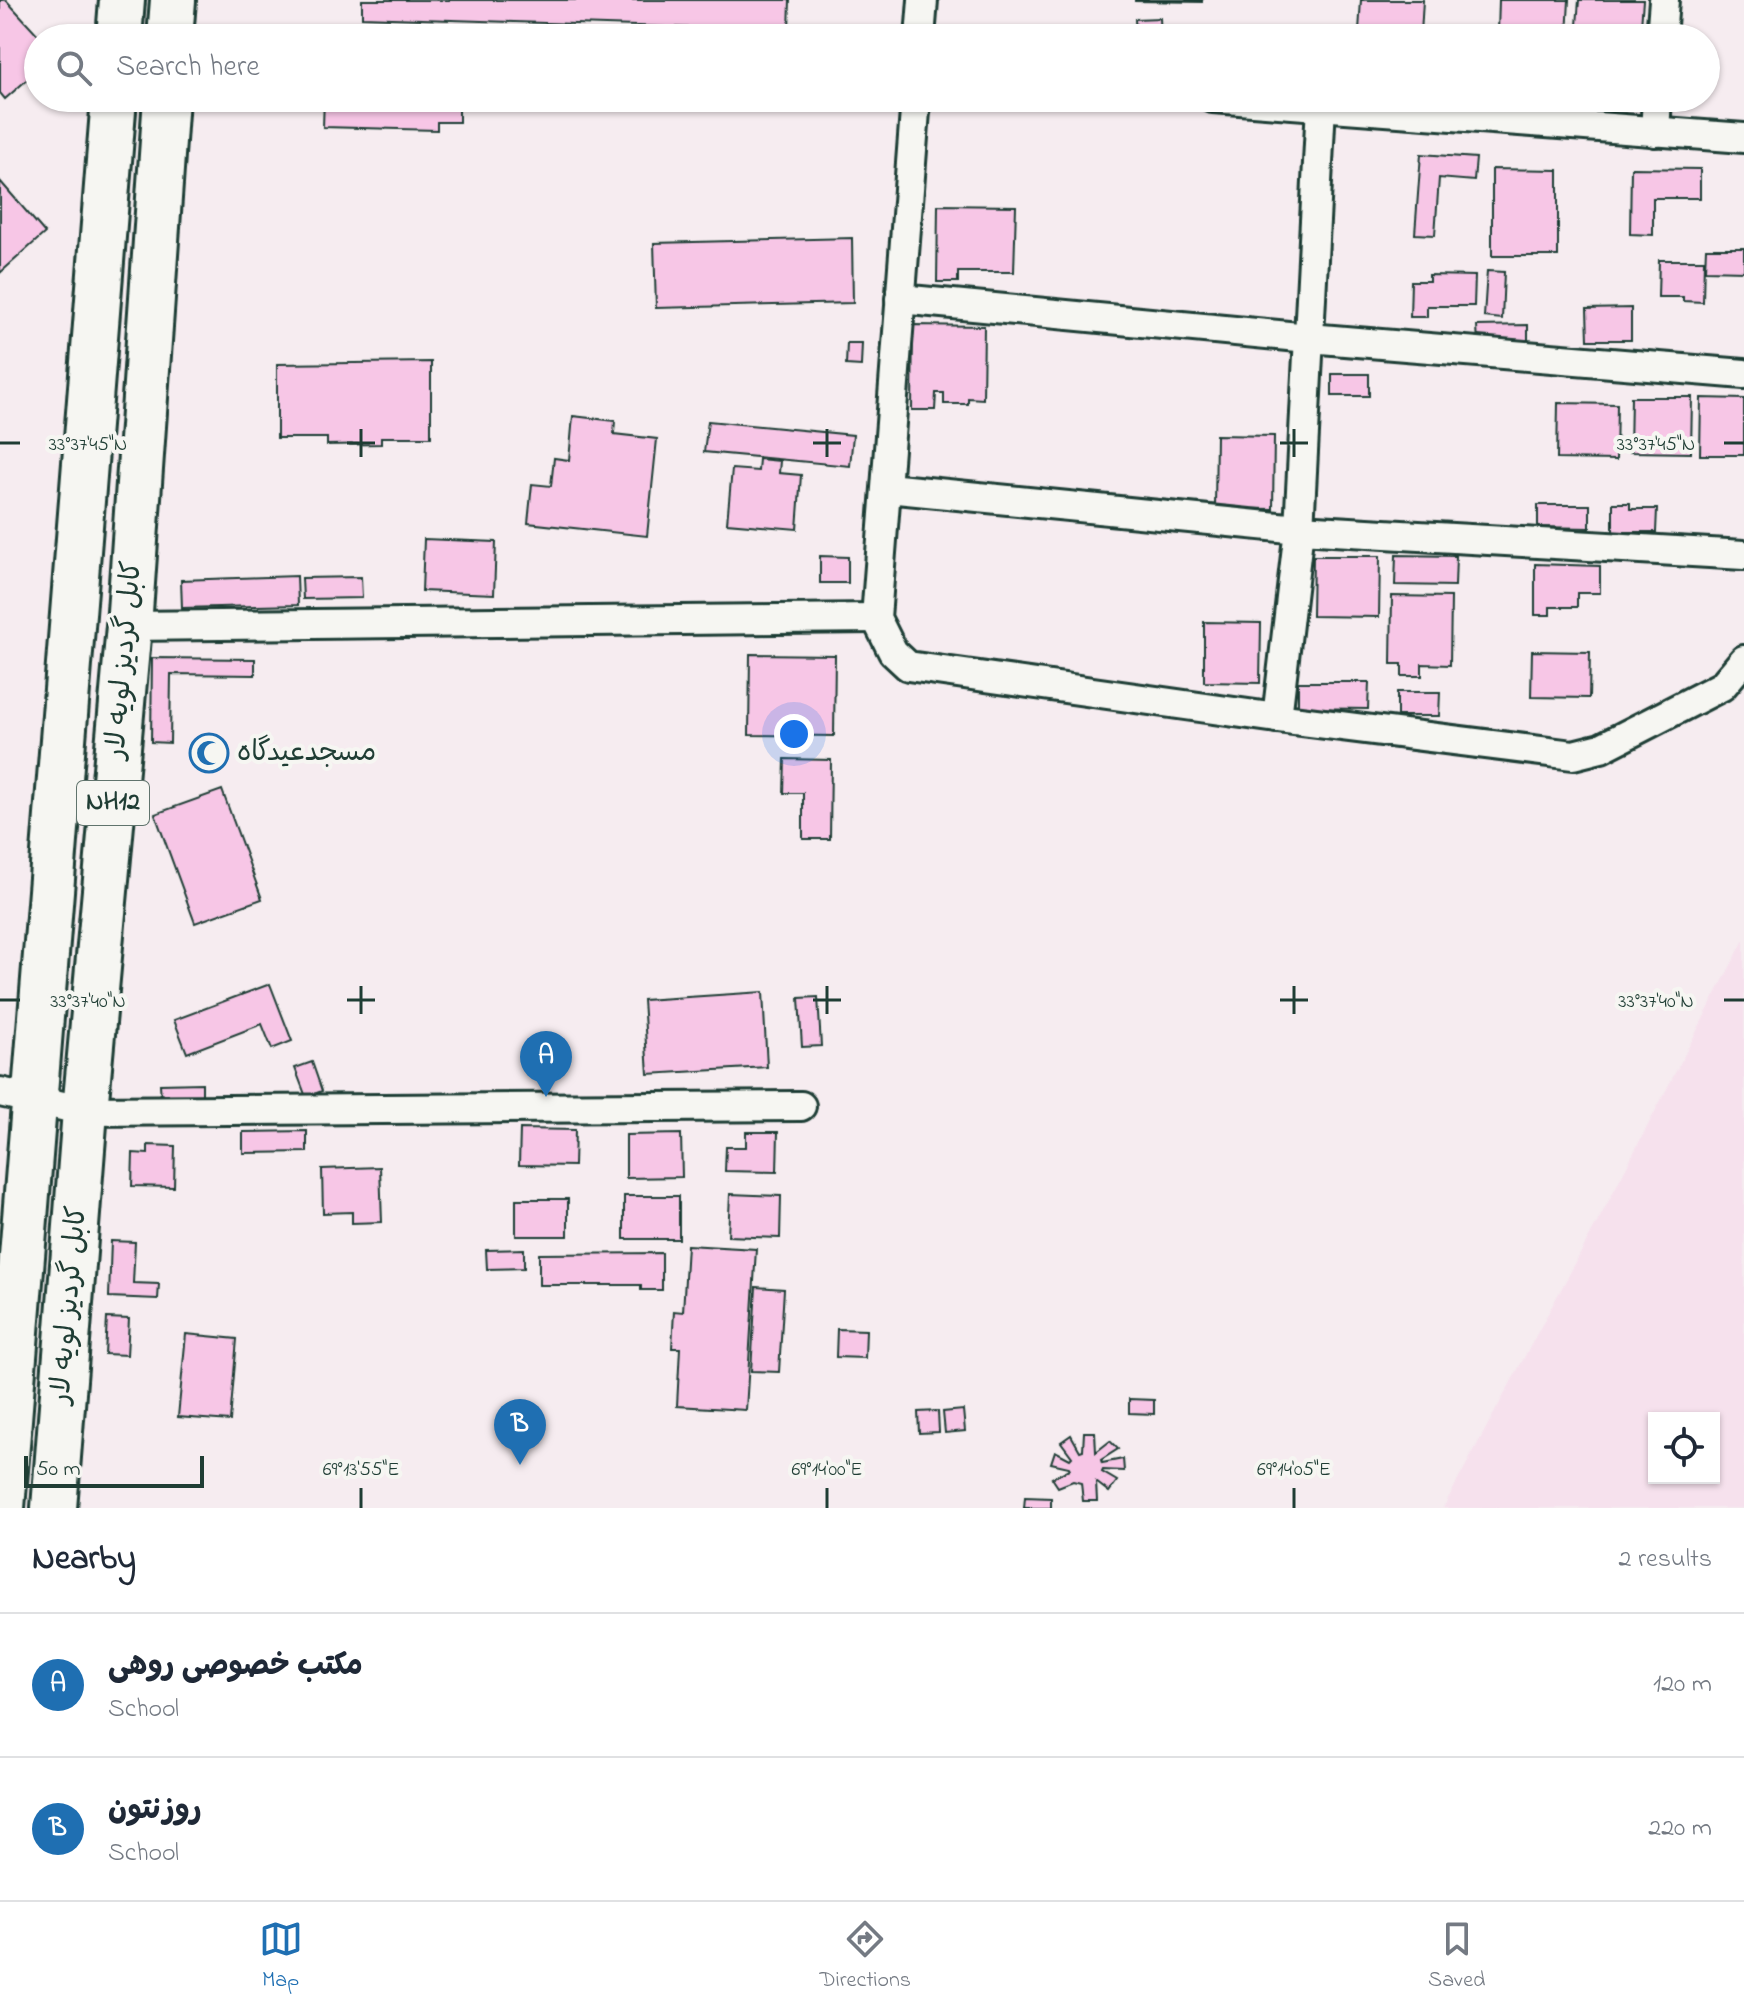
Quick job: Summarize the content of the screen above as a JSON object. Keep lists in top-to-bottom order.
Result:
{
  "streets": {
    "highway": ["کابل گردیز لویه لار", "NH12"]
  },
  "places": {
    "mosque": ["مسجدعیدگاه"]
  },
  "scale_bar": "50 m",
  "page": {
    "search": "Search here",
    "pins": ["A", "B"],
    "scale": "50 m",
    "heading": ["Nearby", "2 results"],
    "list": [
      {
        "mark": "A",
        "name": "مکتب خصوصی روهی",
        "note": "School",
        "value": "120 m"
      },
      {
        "mark": "B",
        "name": "روزنتون",
        "note": "School",
        "value": "220 m"
      }
    ],
    "nav": ["Map", "Directions", "Saved"]
  },
  "coordinates": [
    "33°37'45\"N",
    "33°37'40\"N",
    "69°13'55\"E",
    "69°14'00\"E",
    "69°14'05\"E"
  ]
}
